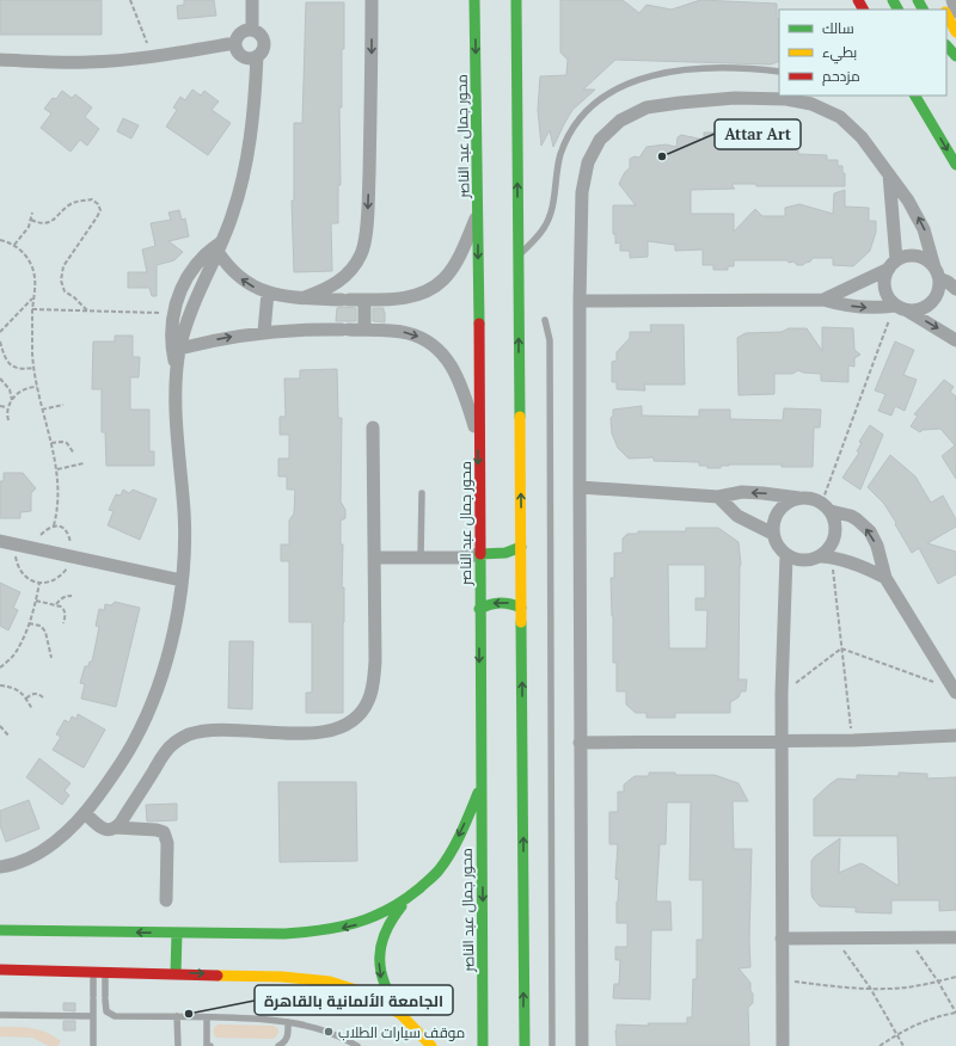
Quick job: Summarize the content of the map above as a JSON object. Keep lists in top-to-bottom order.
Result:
{
  "streets": {
    "main road": ["محور جمال عبد الناصر"]
  },
  "places": ["Attar Art", "الجامعة الألمانية بالقاهرة", "موقف سيارات الطلاب"],
  "legend": ["سالك", "بطيء", "مزدحم"]
}
